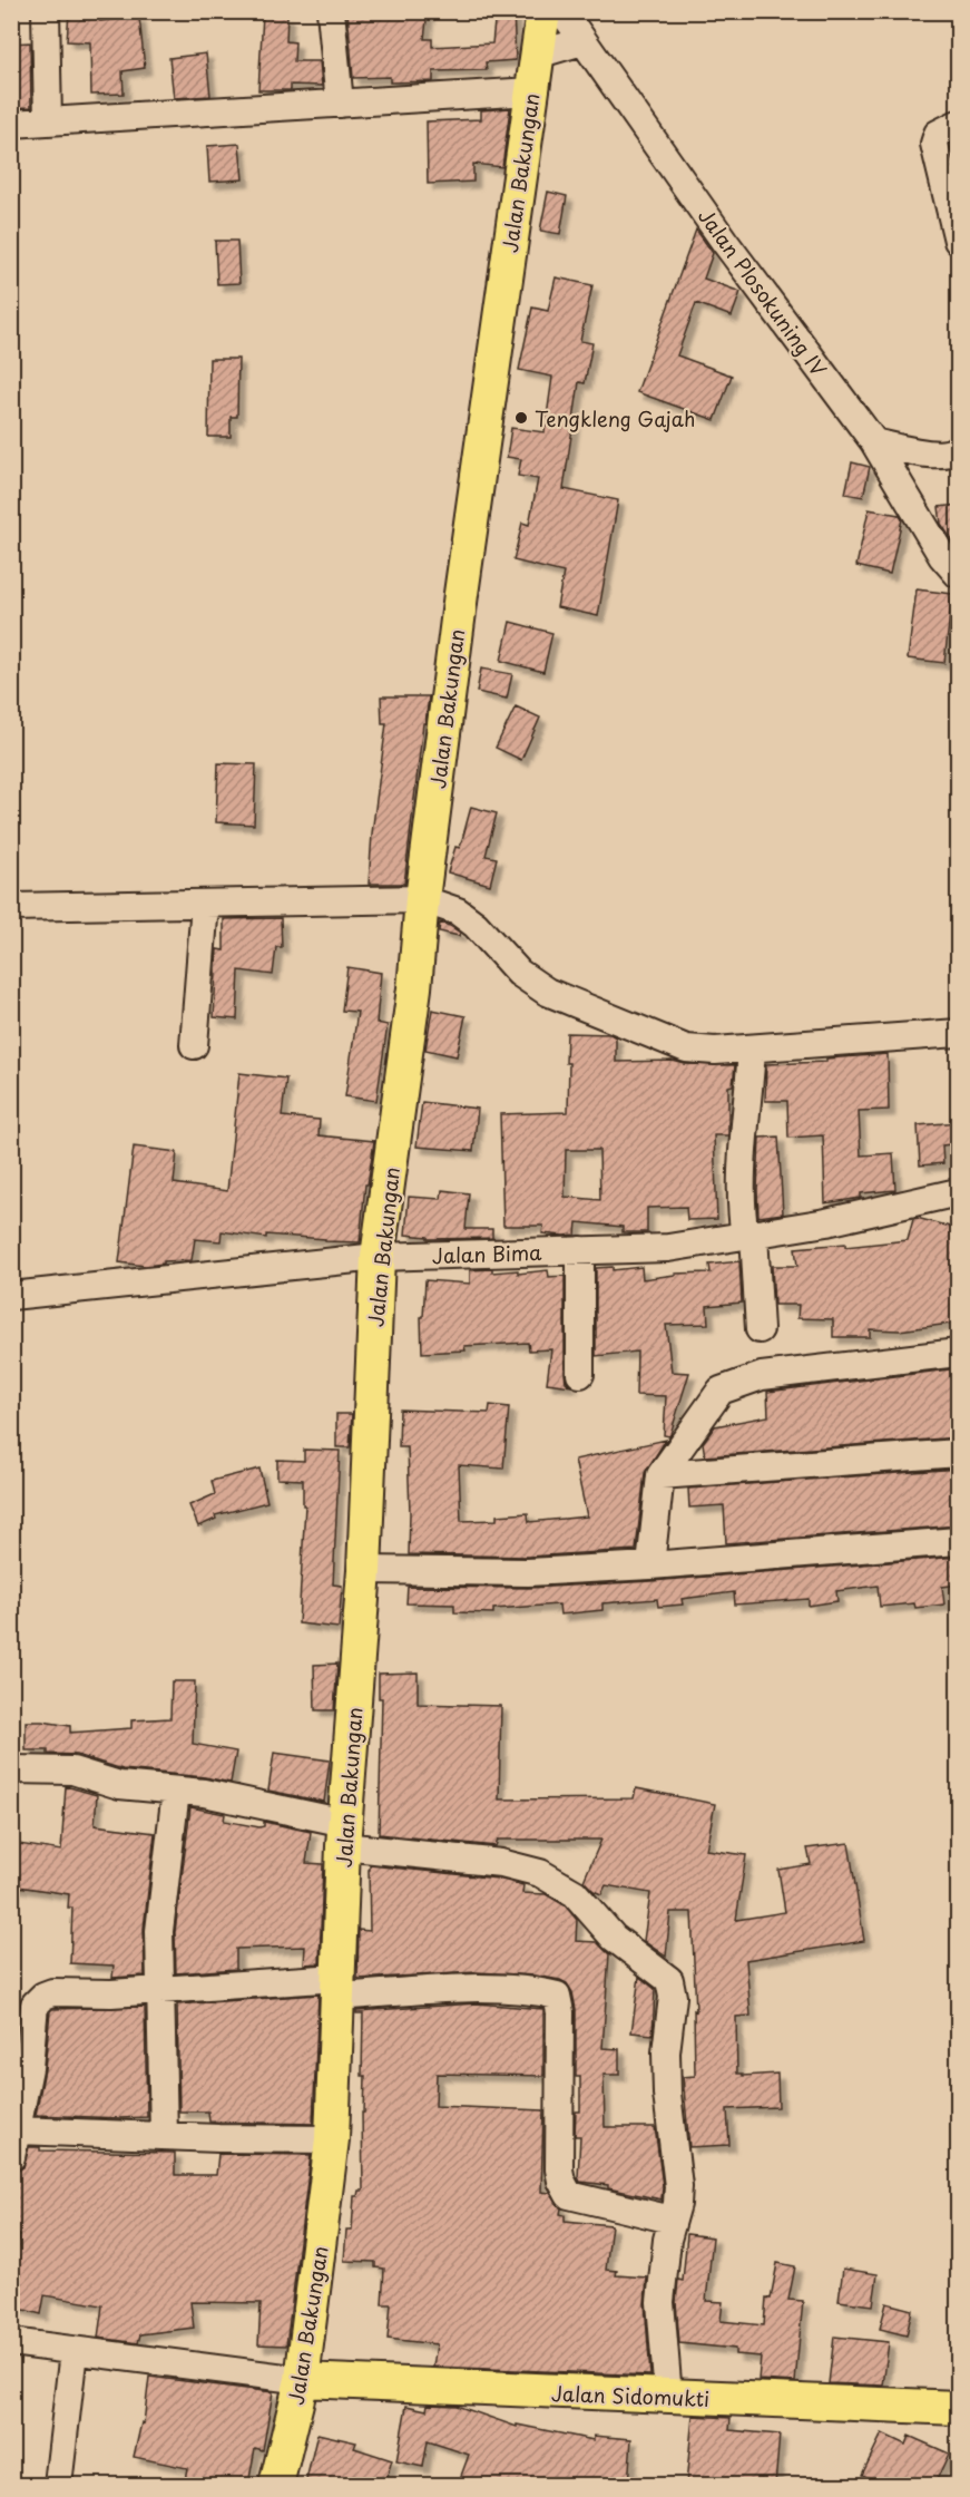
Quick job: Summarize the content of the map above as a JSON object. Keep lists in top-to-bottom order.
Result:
{
  "streets": {
    "main road": ["Jalan Bakungan", "Jalan Sidomukti"],
    "street": ["Jalan Plosokuning IV", "Jalan Bima"]
  },
  "crossings": [
    ["Jalan Bakungan", "Jalan Bima"],
    ["Jalan Bakungan", "Jalan Sidomukti"]
  ],
  "places": ["Tengkleng Gajah"]
}
